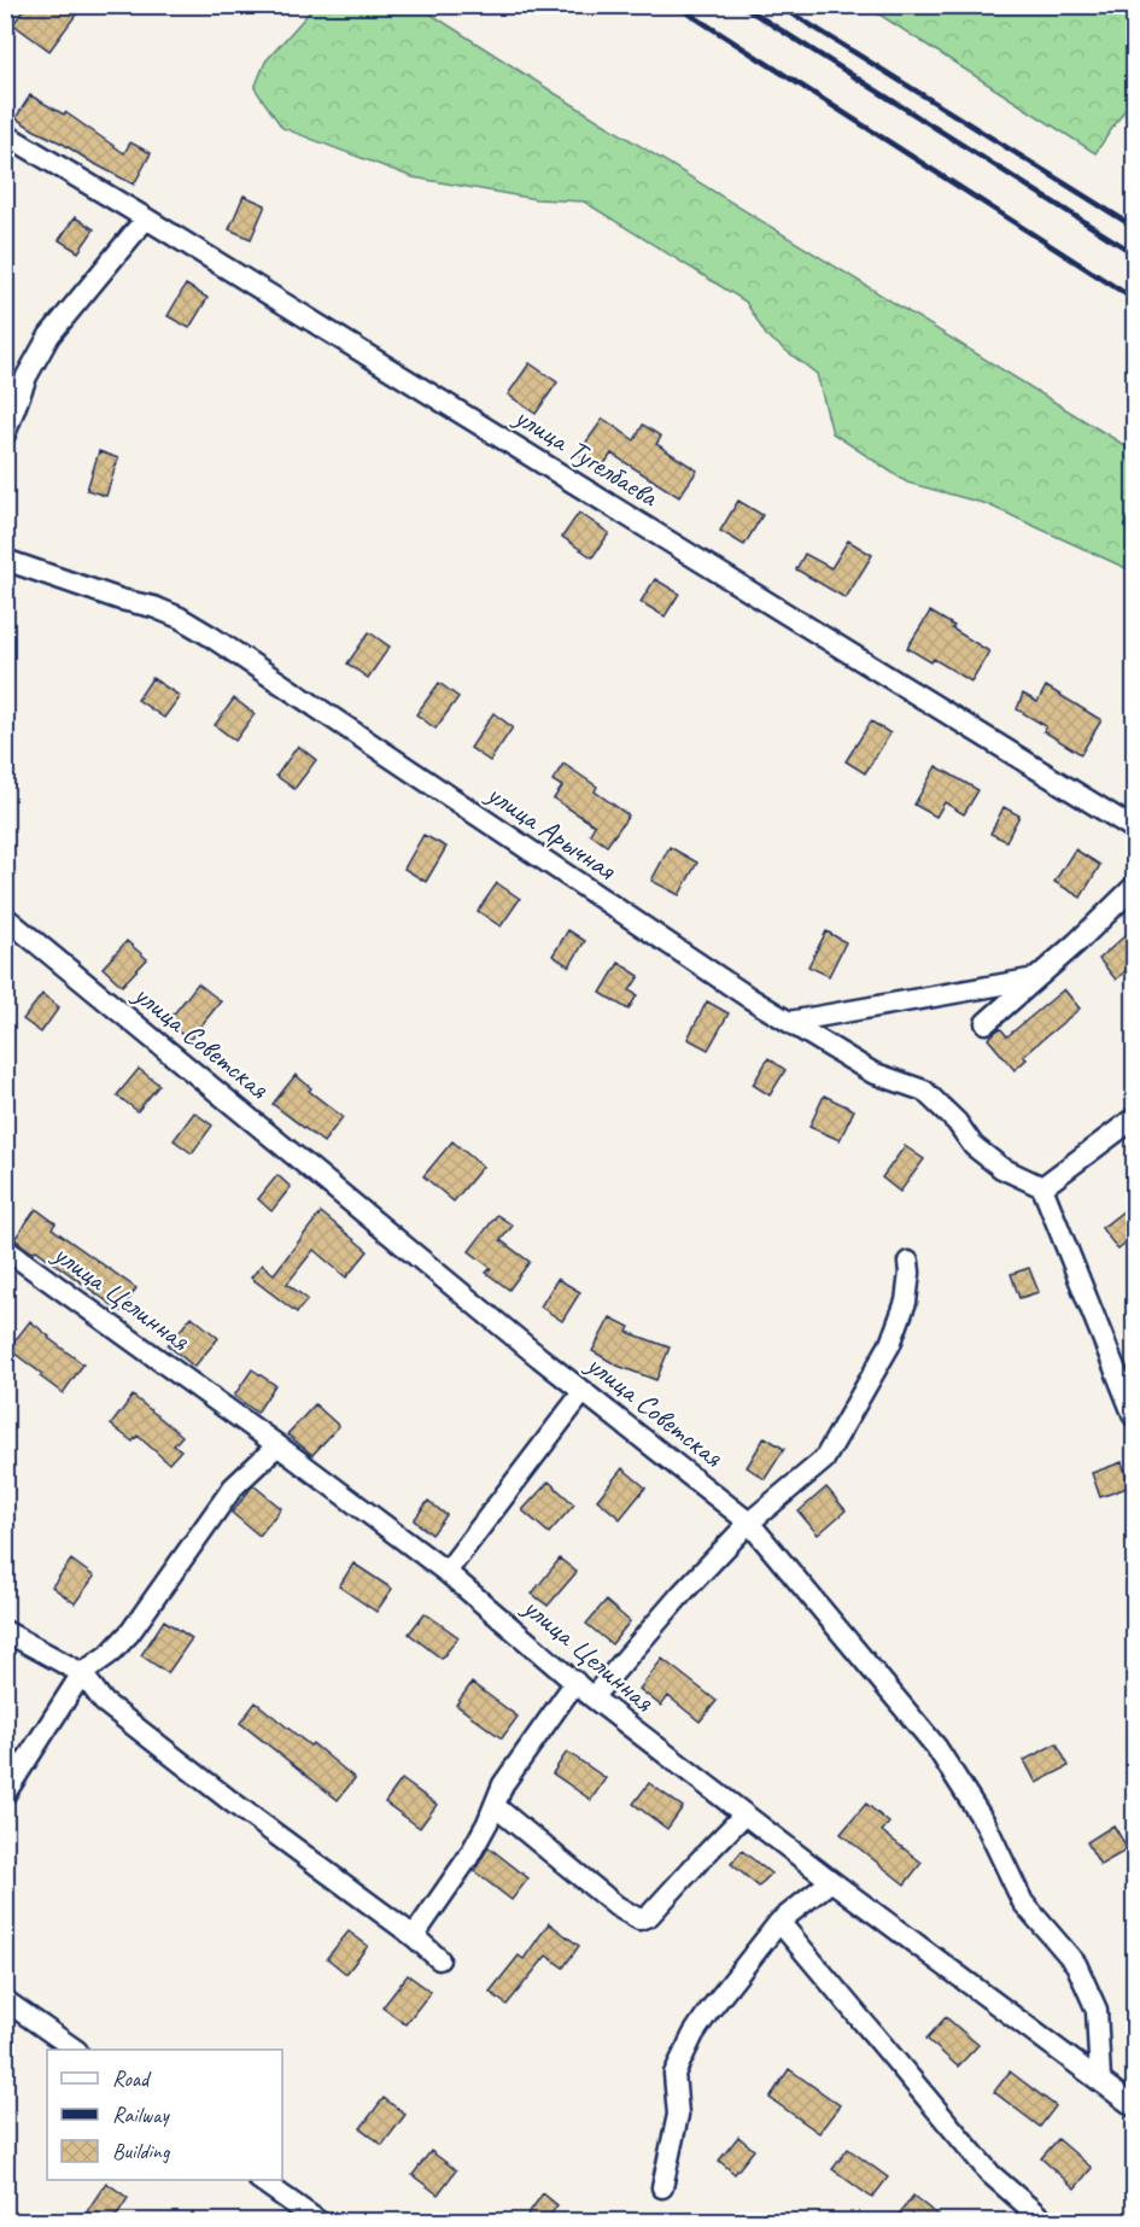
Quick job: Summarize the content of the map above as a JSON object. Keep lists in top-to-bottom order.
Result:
{
  "streets": {
    "street": [
      "улица Тугелбаева",
      "улица Арычная",
      "улица Советская",
      "улица Целинная"
    ]
  },
  "crossings": [
    ["улица Советская", "улица Целинная"]
  ],
  "legend": ["Road", "Railway", "Building"]
}
